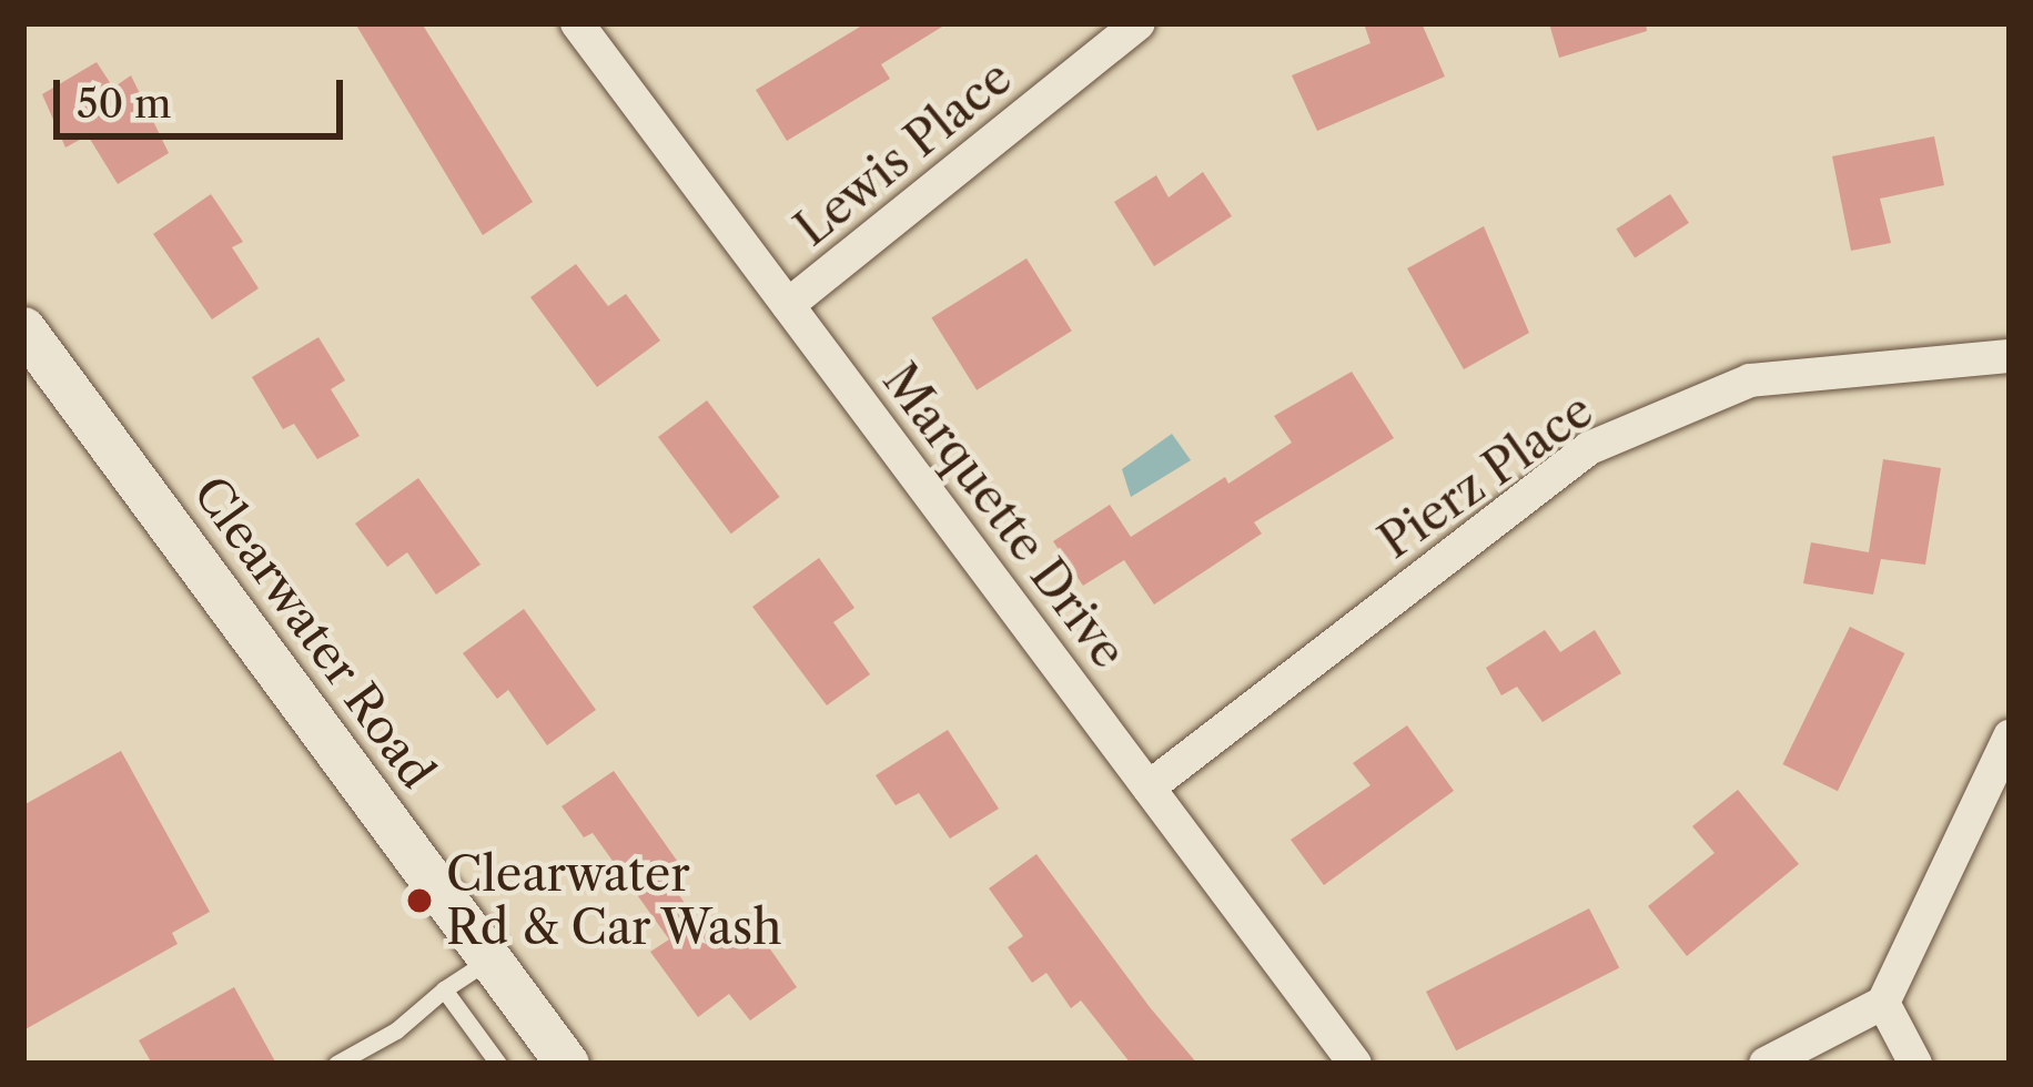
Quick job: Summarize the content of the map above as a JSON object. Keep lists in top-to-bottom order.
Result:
{
  "streets": {
    "street": [
      "Lewis Place",
      "Pierz Place",
      "Marquette Drive",
      "Clearwater Road"
    ]
  },
  "crossings": [
    ["Lewis Place", "Marquette Drive"],
    ["Pierz Place", "Marquette Drive"]
  ],
  "places": ["Clearwater Rd & Car Wash"],
  "scale_bar": "50 m"
}
